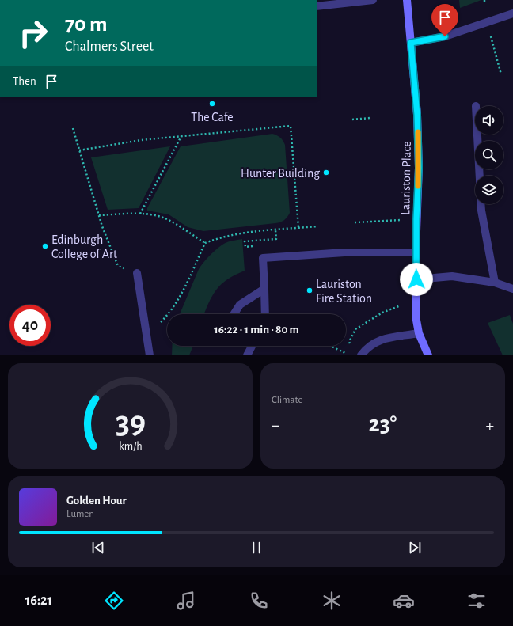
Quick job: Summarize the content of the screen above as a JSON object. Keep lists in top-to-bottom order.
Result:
{
  "streets": {
    "street": ["Lauriston Place"]
  },
  "places": [
    "The Cafe",
    "Hunter Building",
    "Edinburgh College of Art",
    "Lauriston Fire Station"
  ],
  "page": {
    "turn": ["70 m", "Chalmers Street"],
    "then": "Then",
    "limit": "40",
    "trip": "16:22 · 1 min · 80 m",
    "tile": "Climate",
    "heat": ["−", "23°", "+"],
    "song": ["Golden Hour", "Lumen"],
    "tabs": "16:21",
    "gauge": ["39", "km/h"]
  }
}
